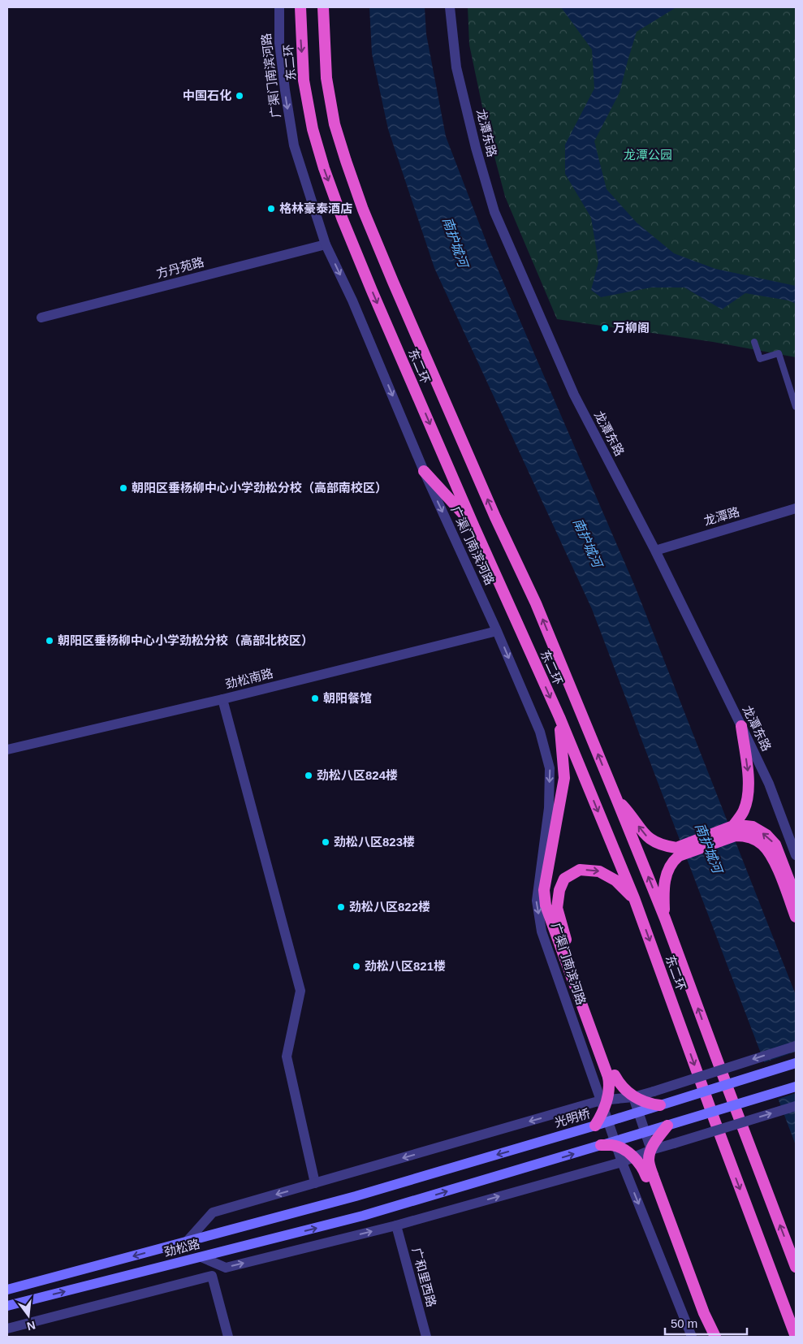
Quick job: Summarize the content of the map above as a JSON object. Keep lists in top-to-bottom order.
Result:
{
  "streets": {
    "highway": ["东二环"],
    "main road": ["光明桥", "劲松路"],
    "street": [
      "广渠门南滨河路",
      "龙潭东路",
      "方丹苑路",
      "龙潭路",
      "劲松南路",
      "广和里西路"
    ]
  },
  "crossings": [
    ["广渠门南滨河路", "方丹苑路"],
    ["广渠门南滨河路", "劲松南路"],
    ["龙潭东路", "龙潭路"],
    ["光明桥", "劲松路"]
  ],
  "one_way": ["广渠门南滨河路", "光明桥"],
  "water": ["南护城河"],
  "parks": ["龙潭公园"],
  "places": [
    "中国石化",
    "格林豪泰酒店",
    "万柳阁",
    "朝阳区垂杨柳中心小学劲松分校（高部南校区）",
    "朝阳区垂杨柳中心小学劲松分校（高部北校区）",
    "朝阳餐馆",
    "劲松八区824楼",
    "劲松八区823楼",
    "劲松八区822楼",
    "劲松八区821楼"
  ],
  "scale_bar": "50 m",
  "north": "bottom"
}
